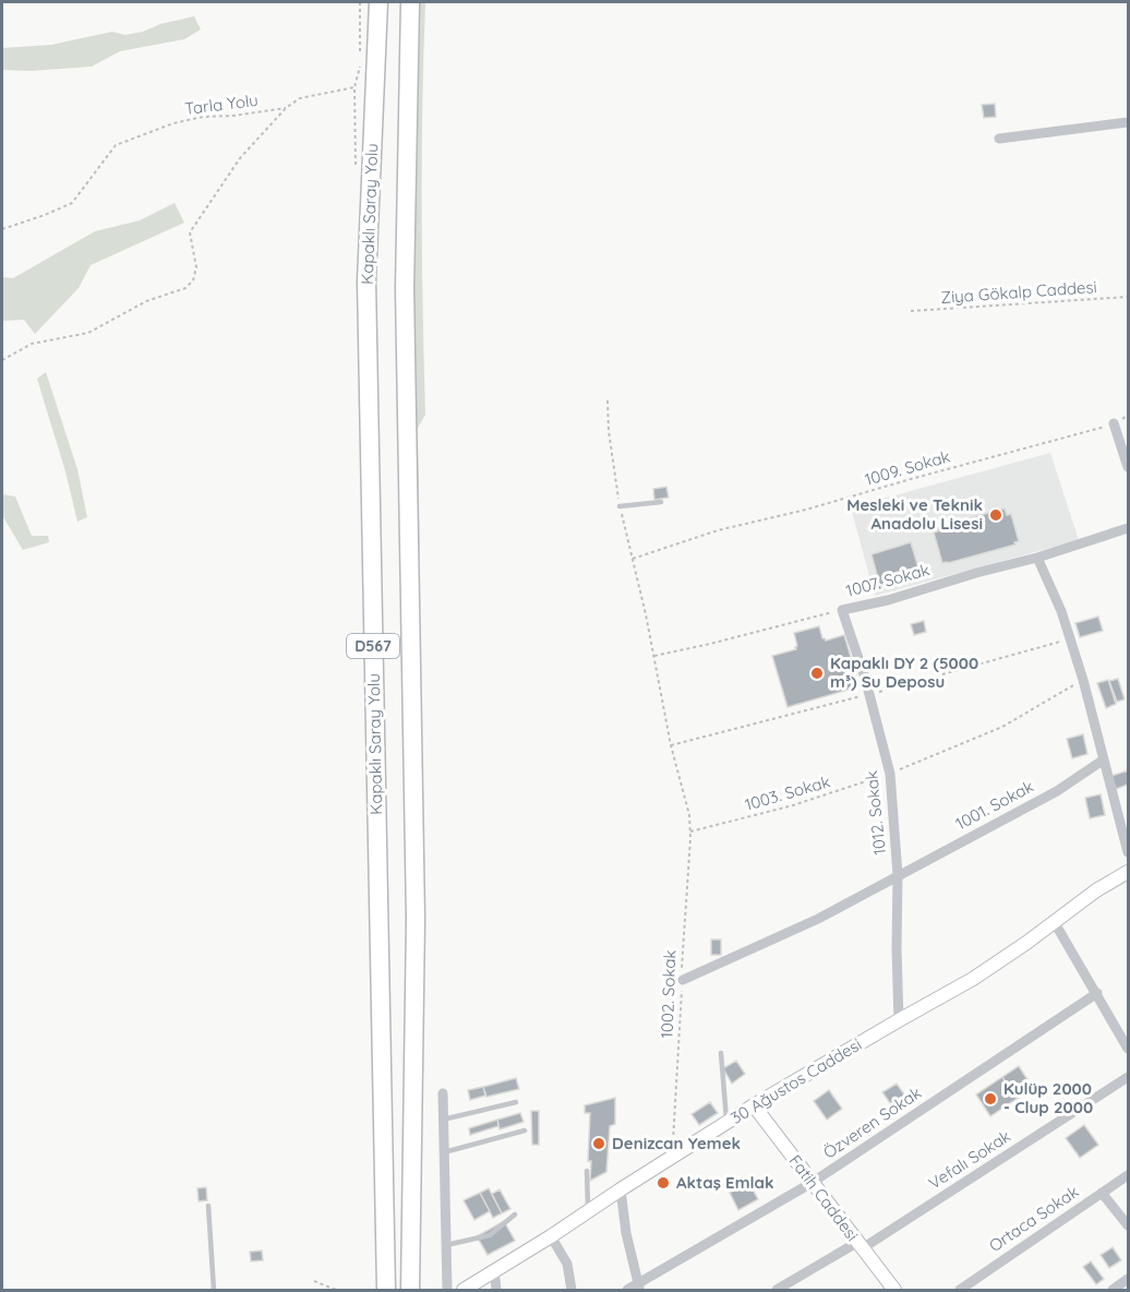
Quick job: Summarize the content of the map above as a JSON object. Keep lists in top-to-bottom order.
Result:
{
  "streets": {
    "highway": ["Kapaklı Saray Yolu", "D567"],
    "street": [
      "1007. Sokak",
      "1001. Sokak",
      "1012. Sokak",
      "30 Ağustos Caddesi",
      "Özveren Sokak",
      "Vefalı Sokak",
      "Fatih Caddesi",
      "Ortaca Sokak"
    ],
    "path": [
      "Tarla Yolu",
      "Ziya Gökalp Caddesi",
      "1009. Sokak",
      "1003. Sokak",
      "1002. Sokak"
    ]
  },
  "crossings": [
    ["1009. Sokak", "1002. Sokak"],
    ["1007. Sokak", "1012. Sokak"],
    ["1007. Sokak", "1002. Sokak"],
    ["1003. Sokak", "1012. Sokak"],
    ["1003. Sokak", "1002. Sokak"],
    ["1001. Sokak", "1012. Sokak"],
    ["1001. Sokak", "1002. Sokak"],
    ["1012. Sokak", "30 Ağustos Caddesi"],
    ["1002. Sokak", "30 Ağustos Caddesi"],
    ["30 Ağustos Caddesi", "Fatih Caddesi"],
    ["Özveren Sokak", "Fatih Caddesi"],
    ["Vefalı Sokak", "Fatih Caddesi"]
  ],
  "places": [
    "Mesleki ve Teknik Anadolu Lisesi",
    "Kapaklı DY 2 (5000 m³) Su Deposu",
    "Kulüp 2000 - Clup 2000",
    "Denizcan Yemek",
    "Aktaş Emlak"
  ]
}
